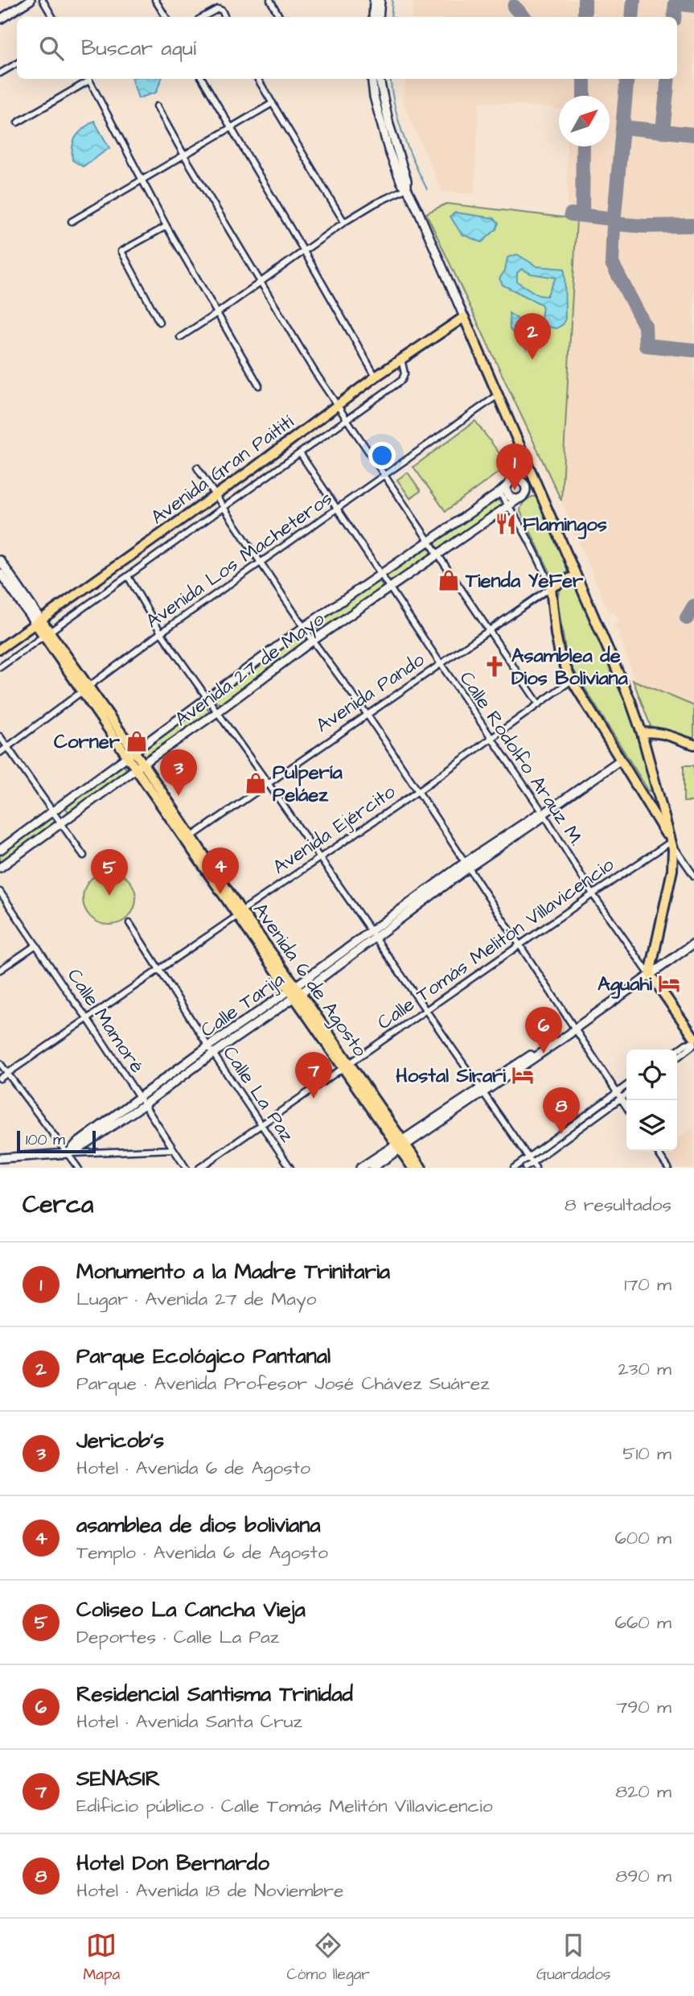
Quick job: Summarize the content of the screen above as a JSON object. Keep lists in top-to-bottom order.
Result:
{
  "streets": {
    "main road": [
      "Avenida Gran Paitití",
      "Avenida 27 de Mayo",
      "Avenida Pando",
      "Avenida 6 de Agosto",
      "Calle Tarija"
    ],
    "street": [
      "Avenida Los Macheteros",
      "Calle Rodolfo Arauz M.",
      "Avenida Ejército",
      "Calle Tomás Melitón Villavicencio",
      "Calle Mamoré",
      "Calle La Paz"
    ]
  },
  "crossings": [
    ["Avenida Gran Paitití", "Avenida 6 de Agosto"],
    ["Avenida Los Macheteros", "Calle Rodolfo Arauz M."],
    ["Avenida Los Macheteros", "Avenida 6 de Agosto"],
    ["Avenida 27 de Mayo", "Calle Rodolfo Arauz M."],
    ["Avenida 27 de Mayo", "Avenida 6 de Agosto"],
    ["Avenida Pando", "Calle Rodolfo Arauz M."],
    ["Avenida Pando", "Avenida 6 de Agosto"],
    ["Calle Rodolfo Arauz M.", "Avenida Ejército"],
    ["Calle Rodolfo Arauz M.", "Calle Tomás Melitón Villavicencio"],
    ["Calle Rodolfo Arauz M.", "Calle Tarija"],
    ["Avenida Ejército", "Avenida 6 de Agosto"],
    ["Avenida Ejército", "Calle Mamoré"],
    ["Avenida Ejército", "Calle La Paz"],
    ["Calle Tomás Melitón Villavicencio", "Avenida 6 de Agosto"],
    ["Calle Tomás Melitón Villavicencio", "Calle La Paz"],
    ["Avenida 6 de Agosto", "Calle Tarija"],
    ["Calle Tarija", "Calle Mamoré"],
    ["Calle Tarija", "Calle La Paz"]
  ],
  "places": {
    "restaurant": ["Flamingos"],
    "shop": ["Tienda YeFer", "Corner", "Pulpería Peláez"],
    "church": ["Asamblea de Dios Boliviana"],
    "hotel": ["Aguahi", "Hostal Sirari"]
  },
  "scale_bar": "100 m",
  "north": "top right",
  "page": {
    "search": "Buscar aquí",
    "pins": [
      "2",
      "1",
      "3",
      "4",
      "5",
      "6",
      "7",
      "8"
    ],
    "scale": "100 m",
    "heading": ["Cerca", "8 resultados"],
    "list": [
      {
        "mark": "1",
        "name": "Monumento a la Madre Trinitaria",
        "note": "Lugar · Avenida 27 de Mayo",
        "value": "170 m"
      },
      {
        "mark": "2",
        "name": "Parque Ecológico Pantanal",
        "note": "Parque · Avenida Profesor José Chávez Suárez",
        "value": "230 m"
      },
      {
        "mark": "3",
        "name": "Jericob's",
        "note": "Hotel · Avenida 6 de Agosto",
        "value": "510 m"
      },
      {
        "mark": "4",
        "name": "asamblea de dios boliviana",
        "note": "Templo · Avenida 6 de Agosto",
        "value": "600 m"
      },
      {
        "mark": "5",
        "name": "Coliseo La Cancha Vieja",
        "note": "Deportes · Calle La Paz",
        "value": "660 m"
      },
      {
        "mark": "6",
        "name": "Residencial Santisma Trinidad",
        "note": "Hotel · Avenida Santa Cruz",
        "value": "790 m"
      },
      {
        "mark": "7",
        "name": "SENASIR",
        "note": "Edificio público · Calle Tomás Melitón Villavicencio",
        "value": "820 m"
      },
      {
        "mark": "8",
        "name": "Hotel Don Bernardo",
        "note": "Hotel · Avenida 18 de Noviembre",
        "value": "890 m"
      }
    ],
    "nav": ["Mapa", "Cómo llegar", "Guardados"]
  }
}
